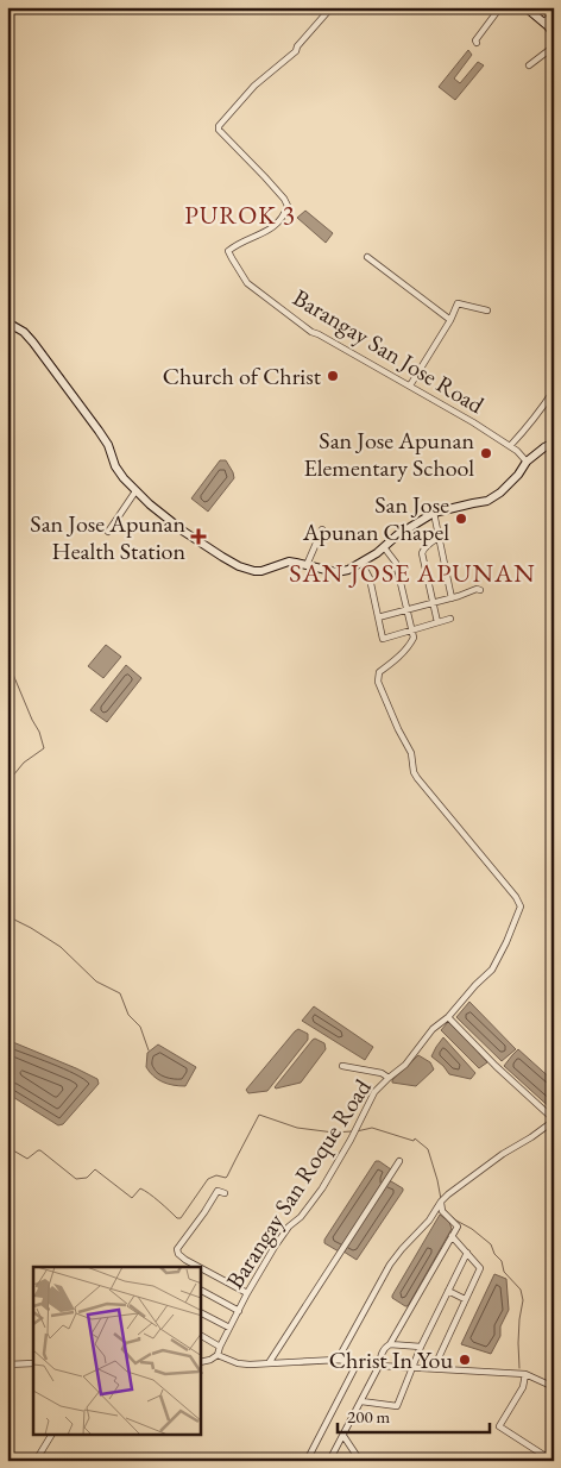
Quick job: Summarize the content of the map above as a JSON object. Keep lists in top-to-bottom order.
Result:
{
  "streets": {
    "street": ["Barangay San Jose Road", "Barangay San Roque Road"]
  },
  "districts": ["PUROK 3", "SAN JOSE APUNAN"],
  "places": {
    "other": [
      "Church of Christ",
      "San Jose Apunan Elementary School",
      "San Jose Apunan Chapel",
      "Christ In You"
    ],
    "health": ["San Jose Apunan Health Station"]
  },
  "scale_bar": "200 m"
}
